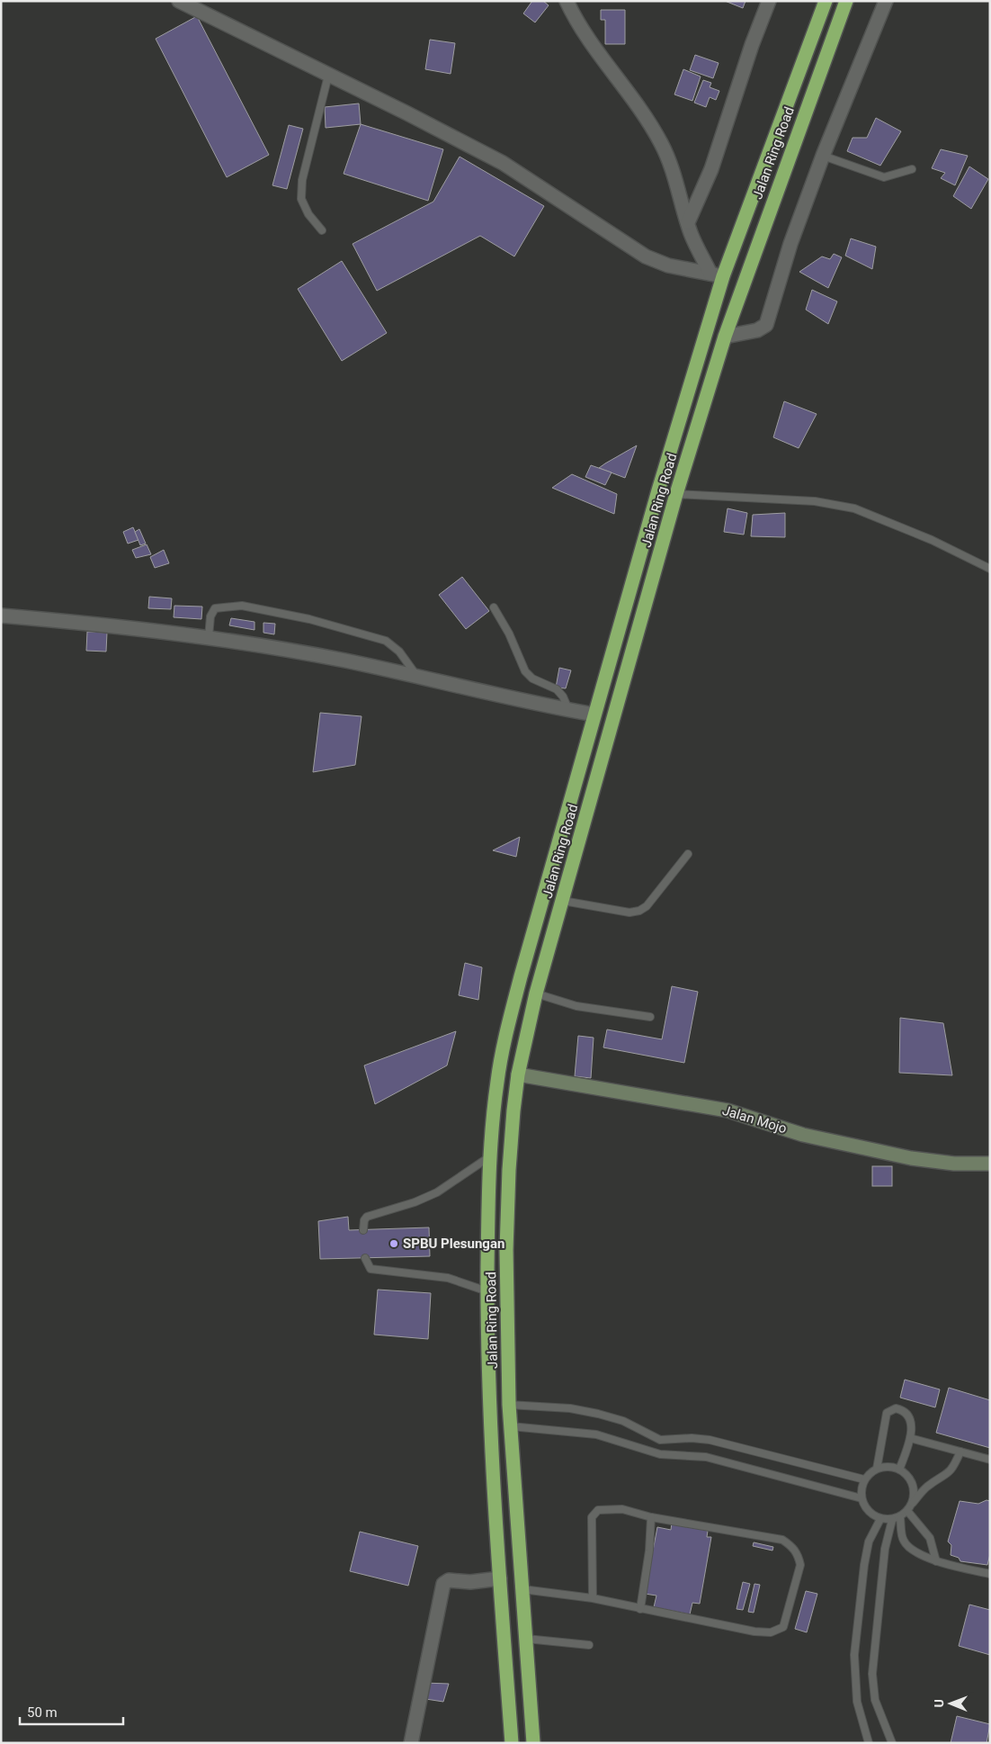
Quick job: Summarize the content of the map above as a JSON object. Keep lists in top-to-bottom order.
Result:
{
  "streets": {
    "highway": ["Jalan Ring Road"],
    "street": ["Jalan Mojo"]
  },
  "crossings": [
    ["Jalan Ring Road", "Jalan Mojo"]
  ],
  "places": ["SPBU Plesungan"],
  "scale_bar": "50 m",
  "north": "left"
}
